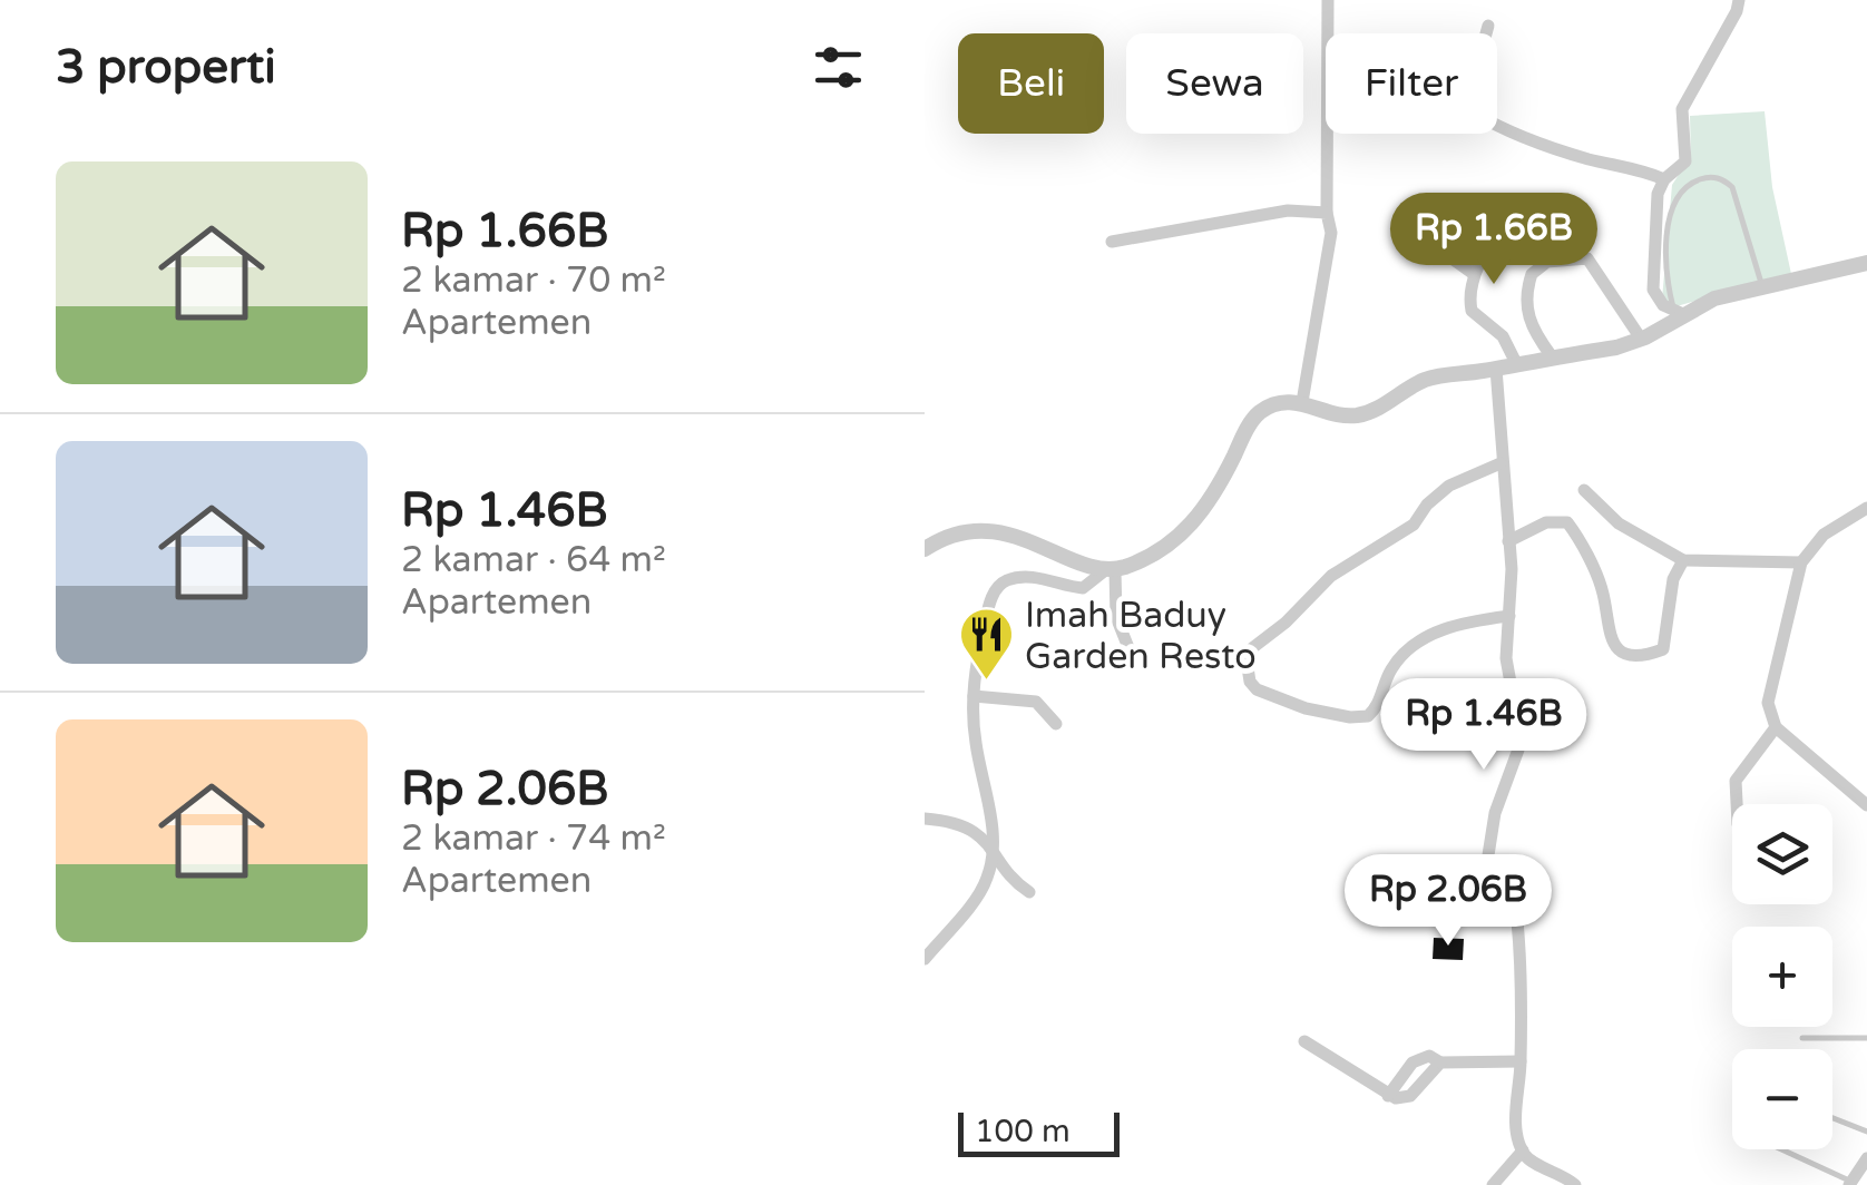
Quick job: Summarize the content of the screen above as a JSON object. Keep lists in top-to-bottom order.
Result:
{
  "places": {
    "restaurant": ["Imah Baduy Garden Resto"]
  },
  "scale_bar": "100 m",
  "page": {
    "heading": "3 properti",
    "chip": ["Beli", "Sewa", "Filter"],
    "list": [
      {
        "name": "Rp 1.66B",
        "note": "2 kamar · 70 m² · Apartemen"
      },
      {
        "name": "Rp 1.46B",
        "note": "2 kamar · 64 m² · Apartemen"
      },
      {
        "name": "Rp 2.06B",
        "note": "2 kamar · 74 m² · Apartemen"
      }
    ],
    "price": ["Rp 1.66B", "Rp 1.46B", "Rp 2.06B"],
    "map_buttons": ["+", "−"],
    "scale": "100 m"
  }
}
